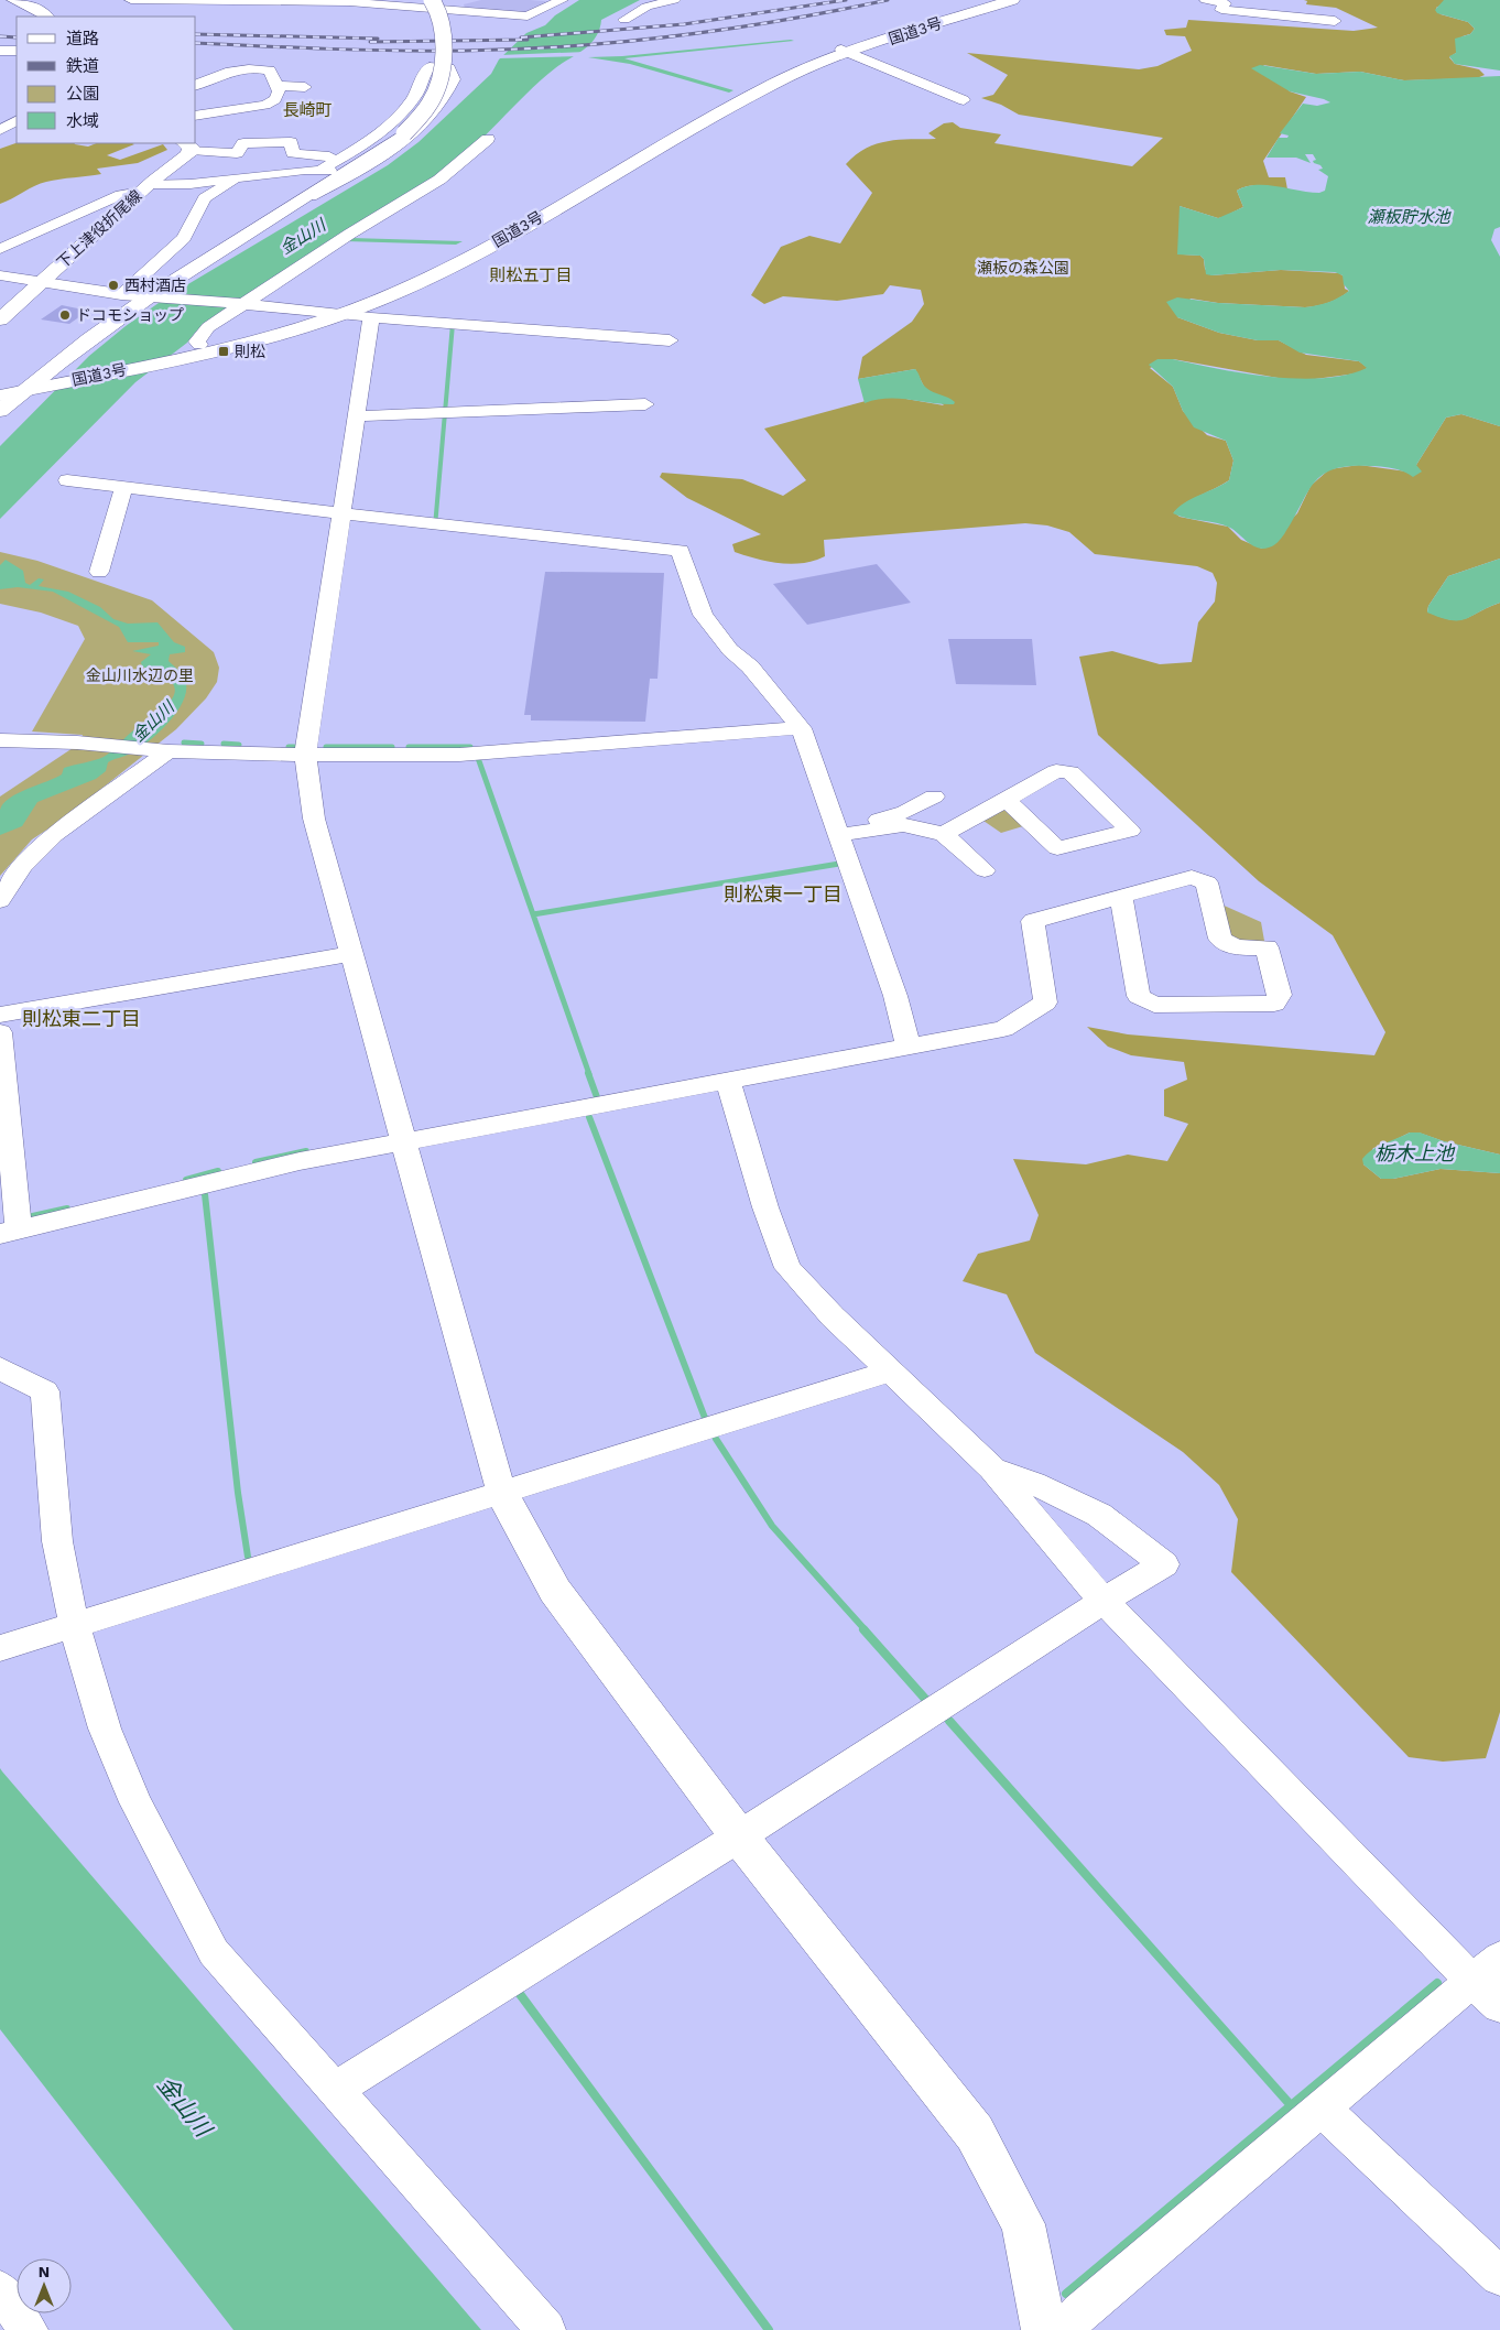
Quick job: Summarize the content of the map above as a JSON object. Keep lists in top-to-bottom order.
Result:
{
  "streets": {
    "main road": ["国道3号", "下上津役折尾線"]
  },
  "districts": [
    "長崎町",
    "則松五丁目",
    "則松東一丁目",
    "則松東二丁目"
  ],
  "water": ["瀬板貯水池", "金山川", "栃木上池"],
  "parks": ["瀬板の森公園", "金山川水辺の里"],
  "places": {
    "other": ["西村酒店", "ドコモショップ"],
    "transit": ["則松"]
  },
  "legend": [
    "道路",
    "鉄道",
    "公園",
    "水域"
  ],
  "north": "top"
}
